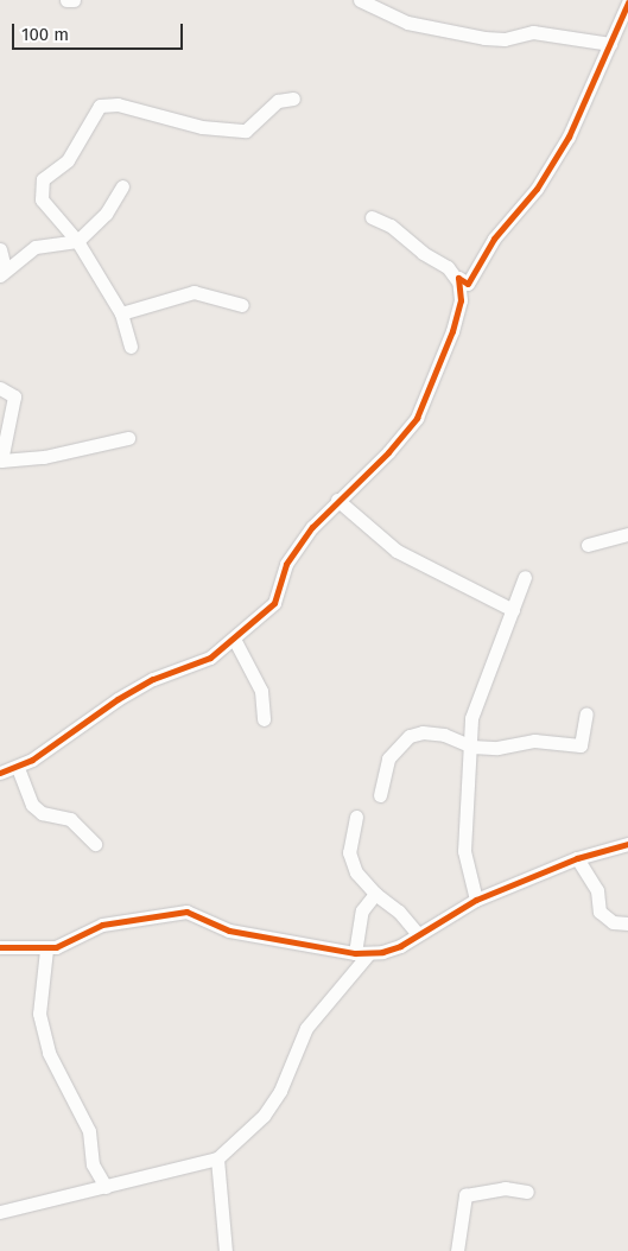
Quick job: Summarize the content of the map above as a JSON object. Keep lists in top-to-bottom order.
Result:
{
  "scale_bar": "100 m"
}
